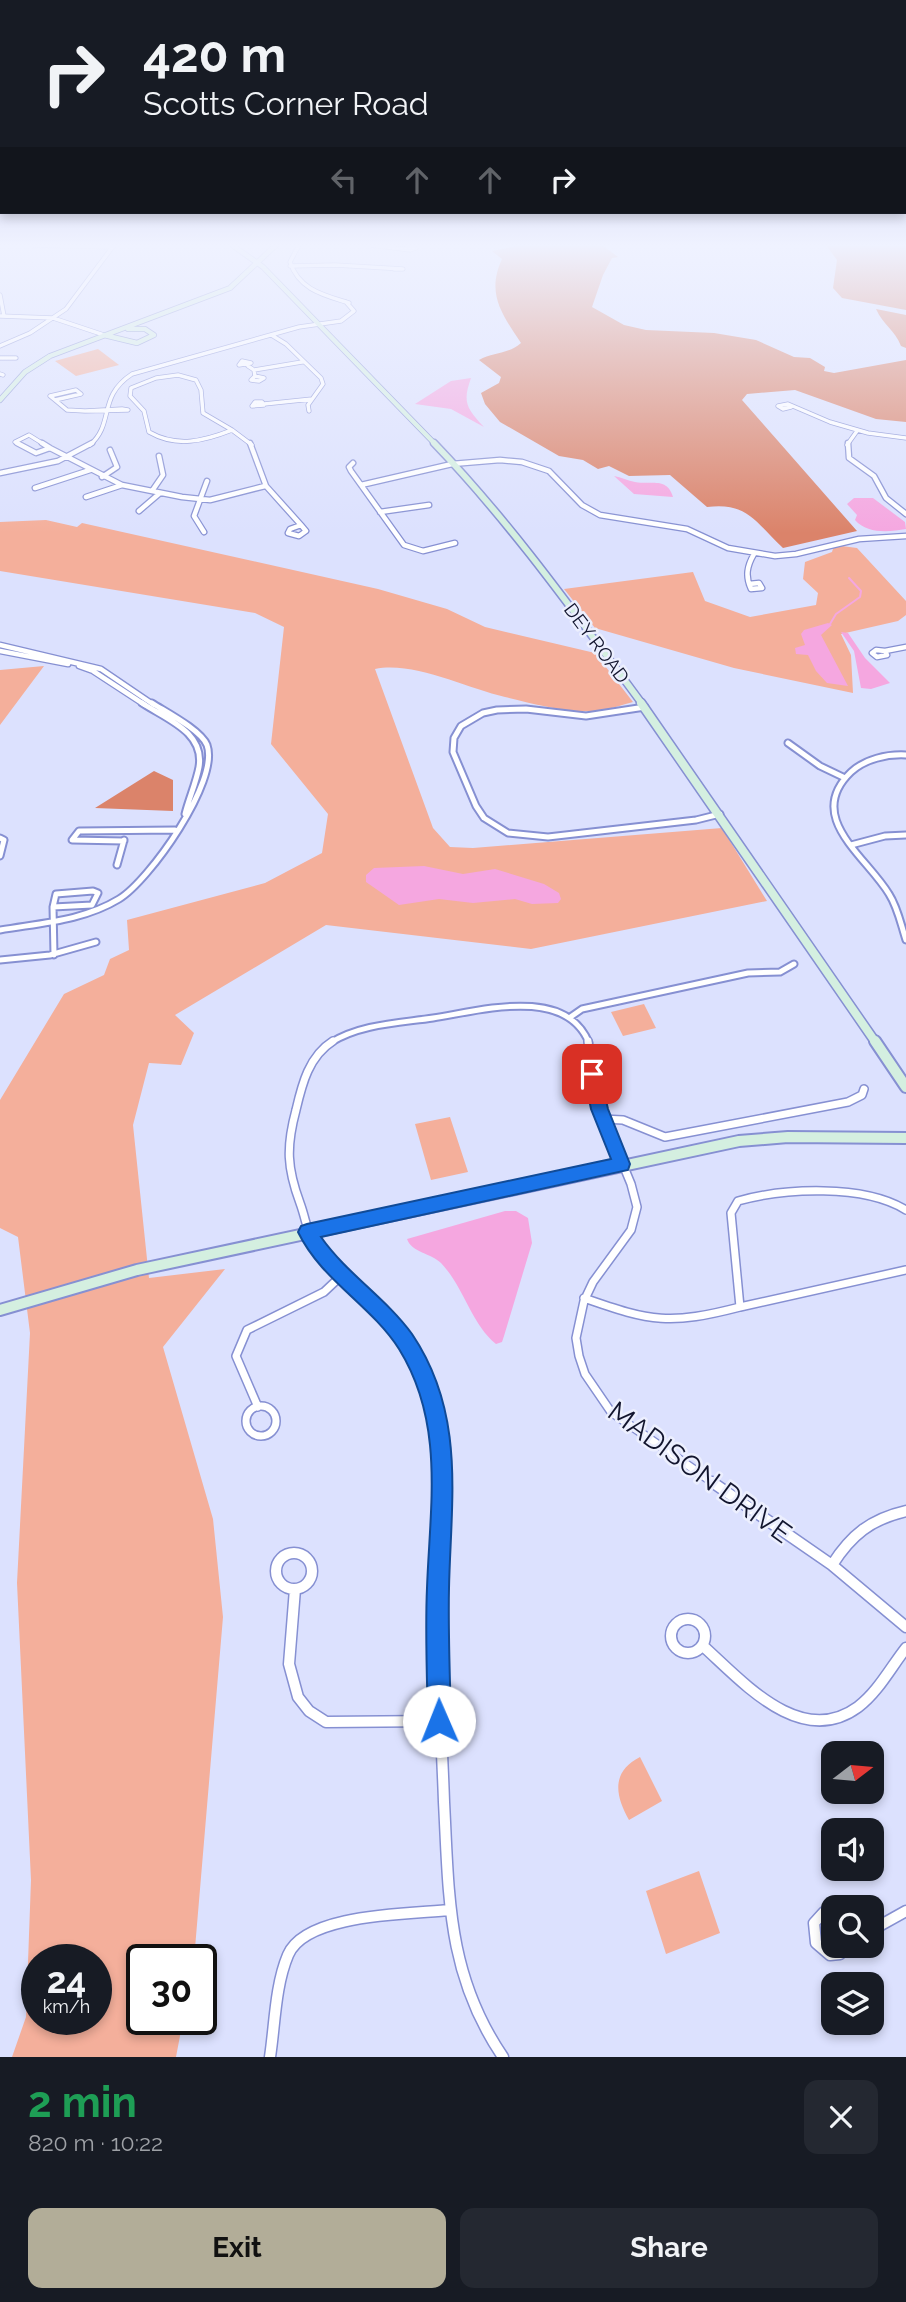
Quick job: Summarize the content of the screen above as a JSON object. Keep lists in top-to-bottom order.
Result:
{
  "streets": {
    "main road": ["DEY ROAD"],
    "street": ["MADISON DRIVE"]
  },
  "north": "right",
  "page": {
    "turn": ["420 m", "Scotts Corner Road"],
    "speed": "24 km/h",
    "limit": "30",
    "heading": ["2 min", "820 m · 10:22"],
    "buttons": ["Exit", "Share"]
  }
}
